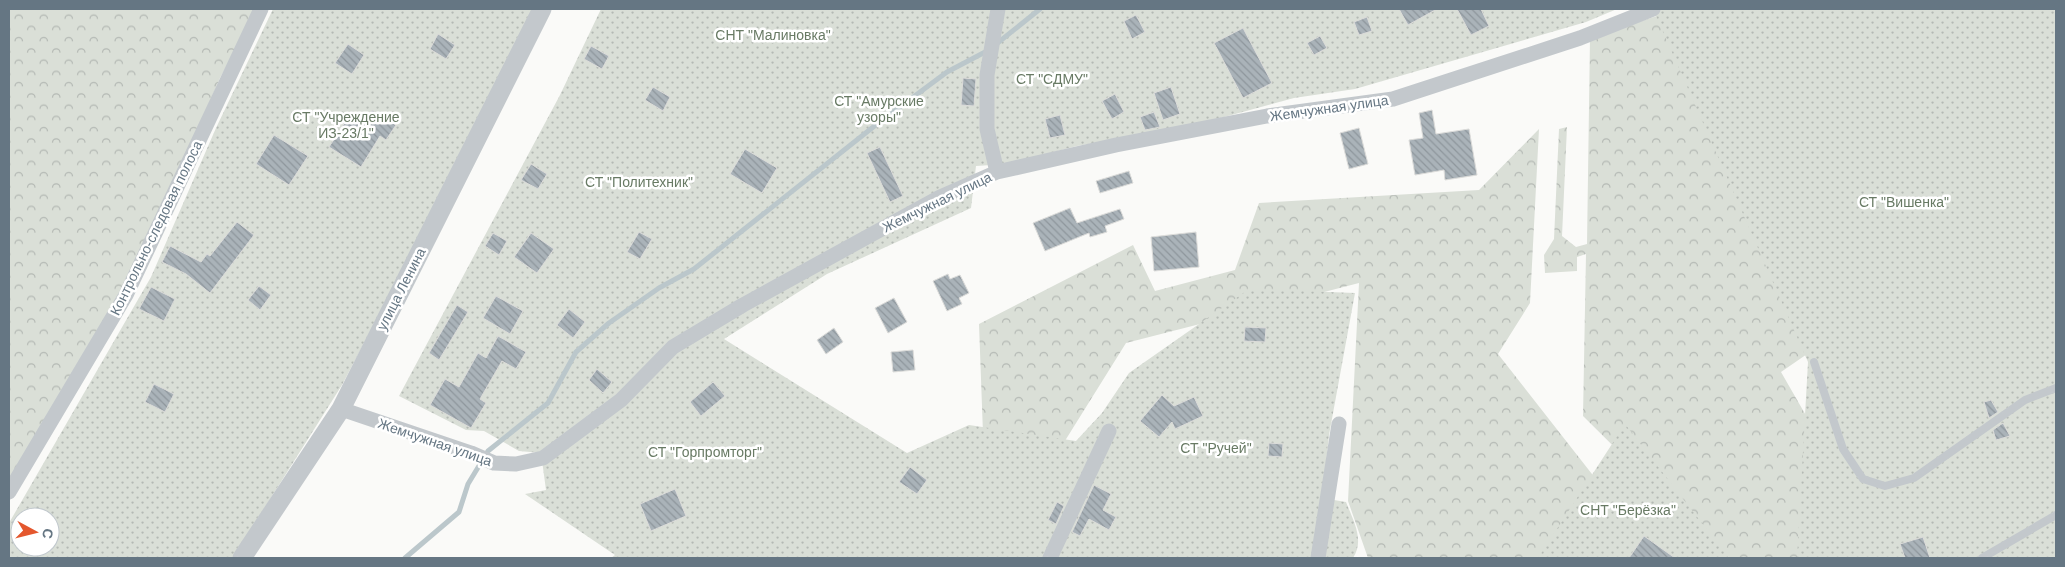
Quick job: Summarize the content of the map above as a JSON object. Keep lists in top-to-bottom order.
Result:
{
  "streets": {
    "street": ["Жемчужная улица", "Контрольно-следовая полоса", "улица Ленина"]
  },
  "crossings": [
    ["Жемчужная улица", "улица Ленина"]
  ],
  "parks": [
    "СНТ \"Малиновка\"",
    "СТ \"СДМУ\"",
    "СТ \"Амурские узоры\"",
    "СТ \"Учреждение ИЗ-23/1\"",
    "СТ \"Политехник\"",
    "СТ \"Вишенка\"",
    "СТ \"Ручей\"",
    "СТ \"Горпромторг\"",
    "СНТ \"Берёзка\""
  ],
  "north": "right"
}
